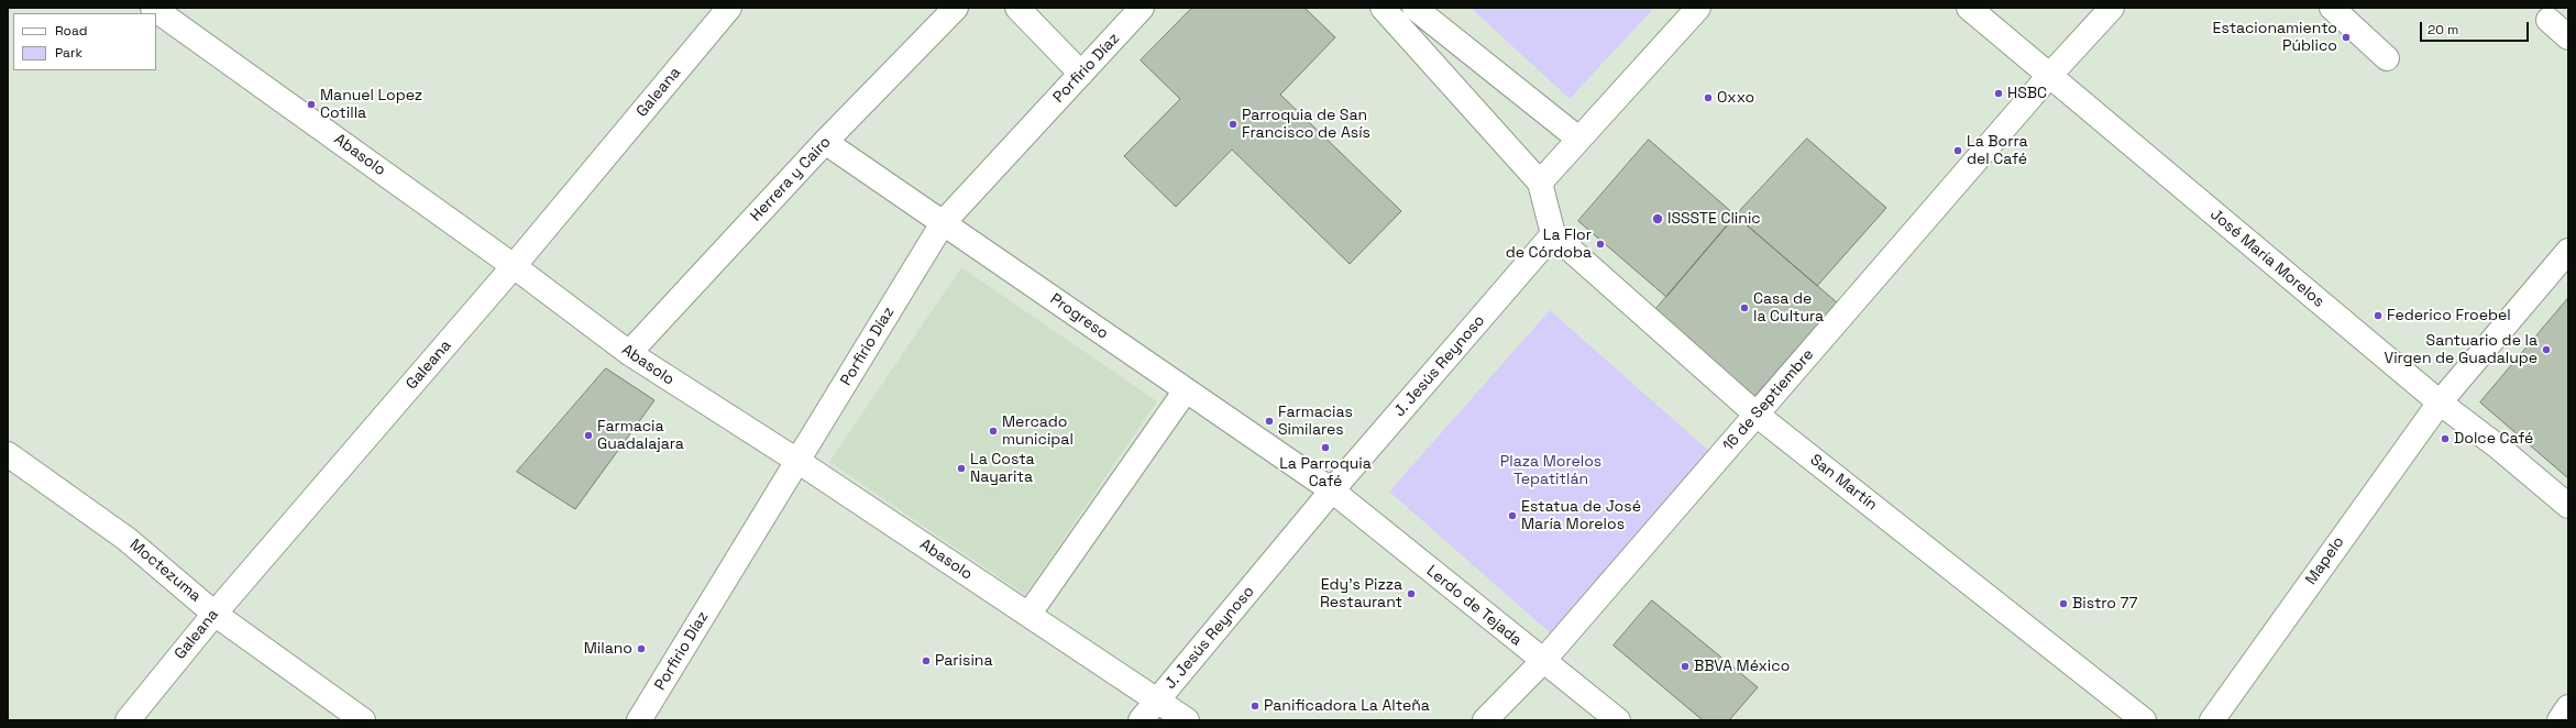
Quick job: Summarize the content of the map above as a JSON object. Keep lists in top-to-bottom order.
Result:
{
  "streets": {
    "street": [
      "Porfirio Díaz",
      "Galeana",
      "Abasolo",
      "Herrera y Cairo",
      "José María Morelos",
      "Progreso",
      "J. Jesús Reynoso",
      "16 de Septiembre",
      "San Martín",
      "Mapelo",
      "Moctezuma",
      "Lerdo de Tejada"
    ]
  },
  "crossings": [
    ["Porfirio Díaz", "Abasolo"],
    ["Porfirio Díaz", "Progreso"],
    ["Galeana", "Abasolo"],
    ["Galeana", "Moctezuma"],
    ["Abasolo", "Herrera y Cairo"],
    ["Abasolo", "J. Jesús Reynoso"],
    ["Herrera y Cairo", "Progreso"],
    ["José María Morelos", "16 de Septiembre"],
    ["José María Morelos", "Mapelo"],
    ["Progreso", "J. Jesús Reynoso"],
    ["Progreso", "Lerdo de Tejada"],
    ["J. Jesús Reynoso", "San Martín"],
    ["J. Jesús Reynoso", "Lerdo de Tejada"],
    ["16 de Septiembre", "San Martín"],
    ["16 de Septiembre", "Lerdo de Tejada"]
  ],
  "parks": ["Plaza Morelos Tepatitlán"],
  "places": [
    "Estacionamiento Público",
    "HSBC",
    "Oxxo",
    "Manuel Lopez Cotilla",
    "Parroquia de San Francisco de Asís",
    "La Borra del Café",
    "ISSSTE Clinic",
    "La Flor de Córdoba",
    "Casa de la Cultura",
    "Federico Froebel",
    "Santuario de la Virgen de Guadalupe",
    "Farmacias Similares",
    "Mercado municipal",
    "Farmacia Guadalajara",
    "Dolce Café",
    "La Parroquia Café",
    "La Costa Nayarita",
    "Estatua de José María Morelos",
    "Edy's Pizza Restaurant",
    "Bistro 77",
    "Milano",
    "Parisina",
    "BBVA México",
    "Panificadora La Alteña"
  ],
  "legend": ["Road", "Park"],
  "scale_bar": "20 m"
}
